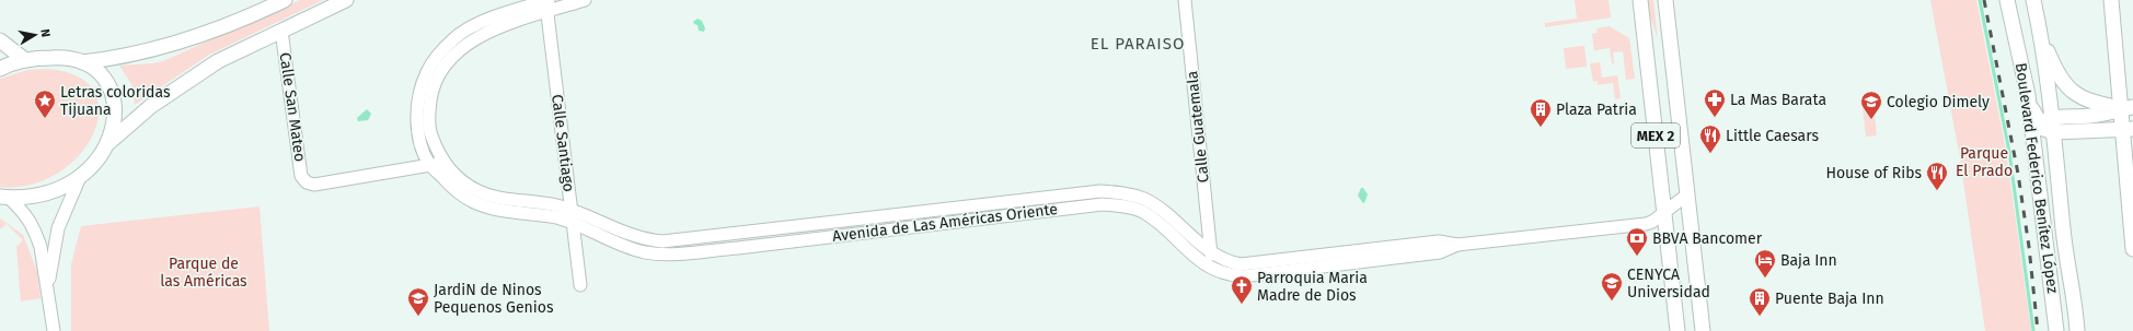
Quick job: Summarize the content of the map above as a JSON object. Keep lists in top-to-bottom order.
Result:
{
  "streets": {
    "main road": ["MEX 2", "Boulevard Federico Benítez López"],
    "street": [
      "Calle San Mateo",
      "Calle Guatemala",
      "Calle Santiago",
      "Avenida de Las Américas Oriente"
    ]
  },
  "crossings": [
    ["Calle San Mateo", "Avenida de Las Américas Oriente"],
    ["Calle Guatemala", "Avenida de Las Américas Oriente"],
    ["MEX 2", "Avenida de Las Américas Oriente"],
    ["Calle Santiago", "Avenida de Las Américas Oriente"]
  ],
  "districts": ["EL PARAISO"],
  "parks": ["Parque El Prado", "Parque de las Américas"],
  "places": {
    "pharmacy": ["La Mas Barata"],
    "place": ["Letras coloridas Tijuana"],
    "school or university": ["Colegio Dimely", "CENYCA Universidad", "JardiN de Ninos Pequenos Genios"],
    "building": ["Plaza Patria", "Puente Baja Inn"],
    "restaurant": ["Little Caesars", "House of Ribs"],
    "bank": ["BBVA Bancomer"],
    "hotel": ["Baja Inn"],
    "church": ["Parroquia Maria Madre de Dios"]
  },
  "north": "right"
}
